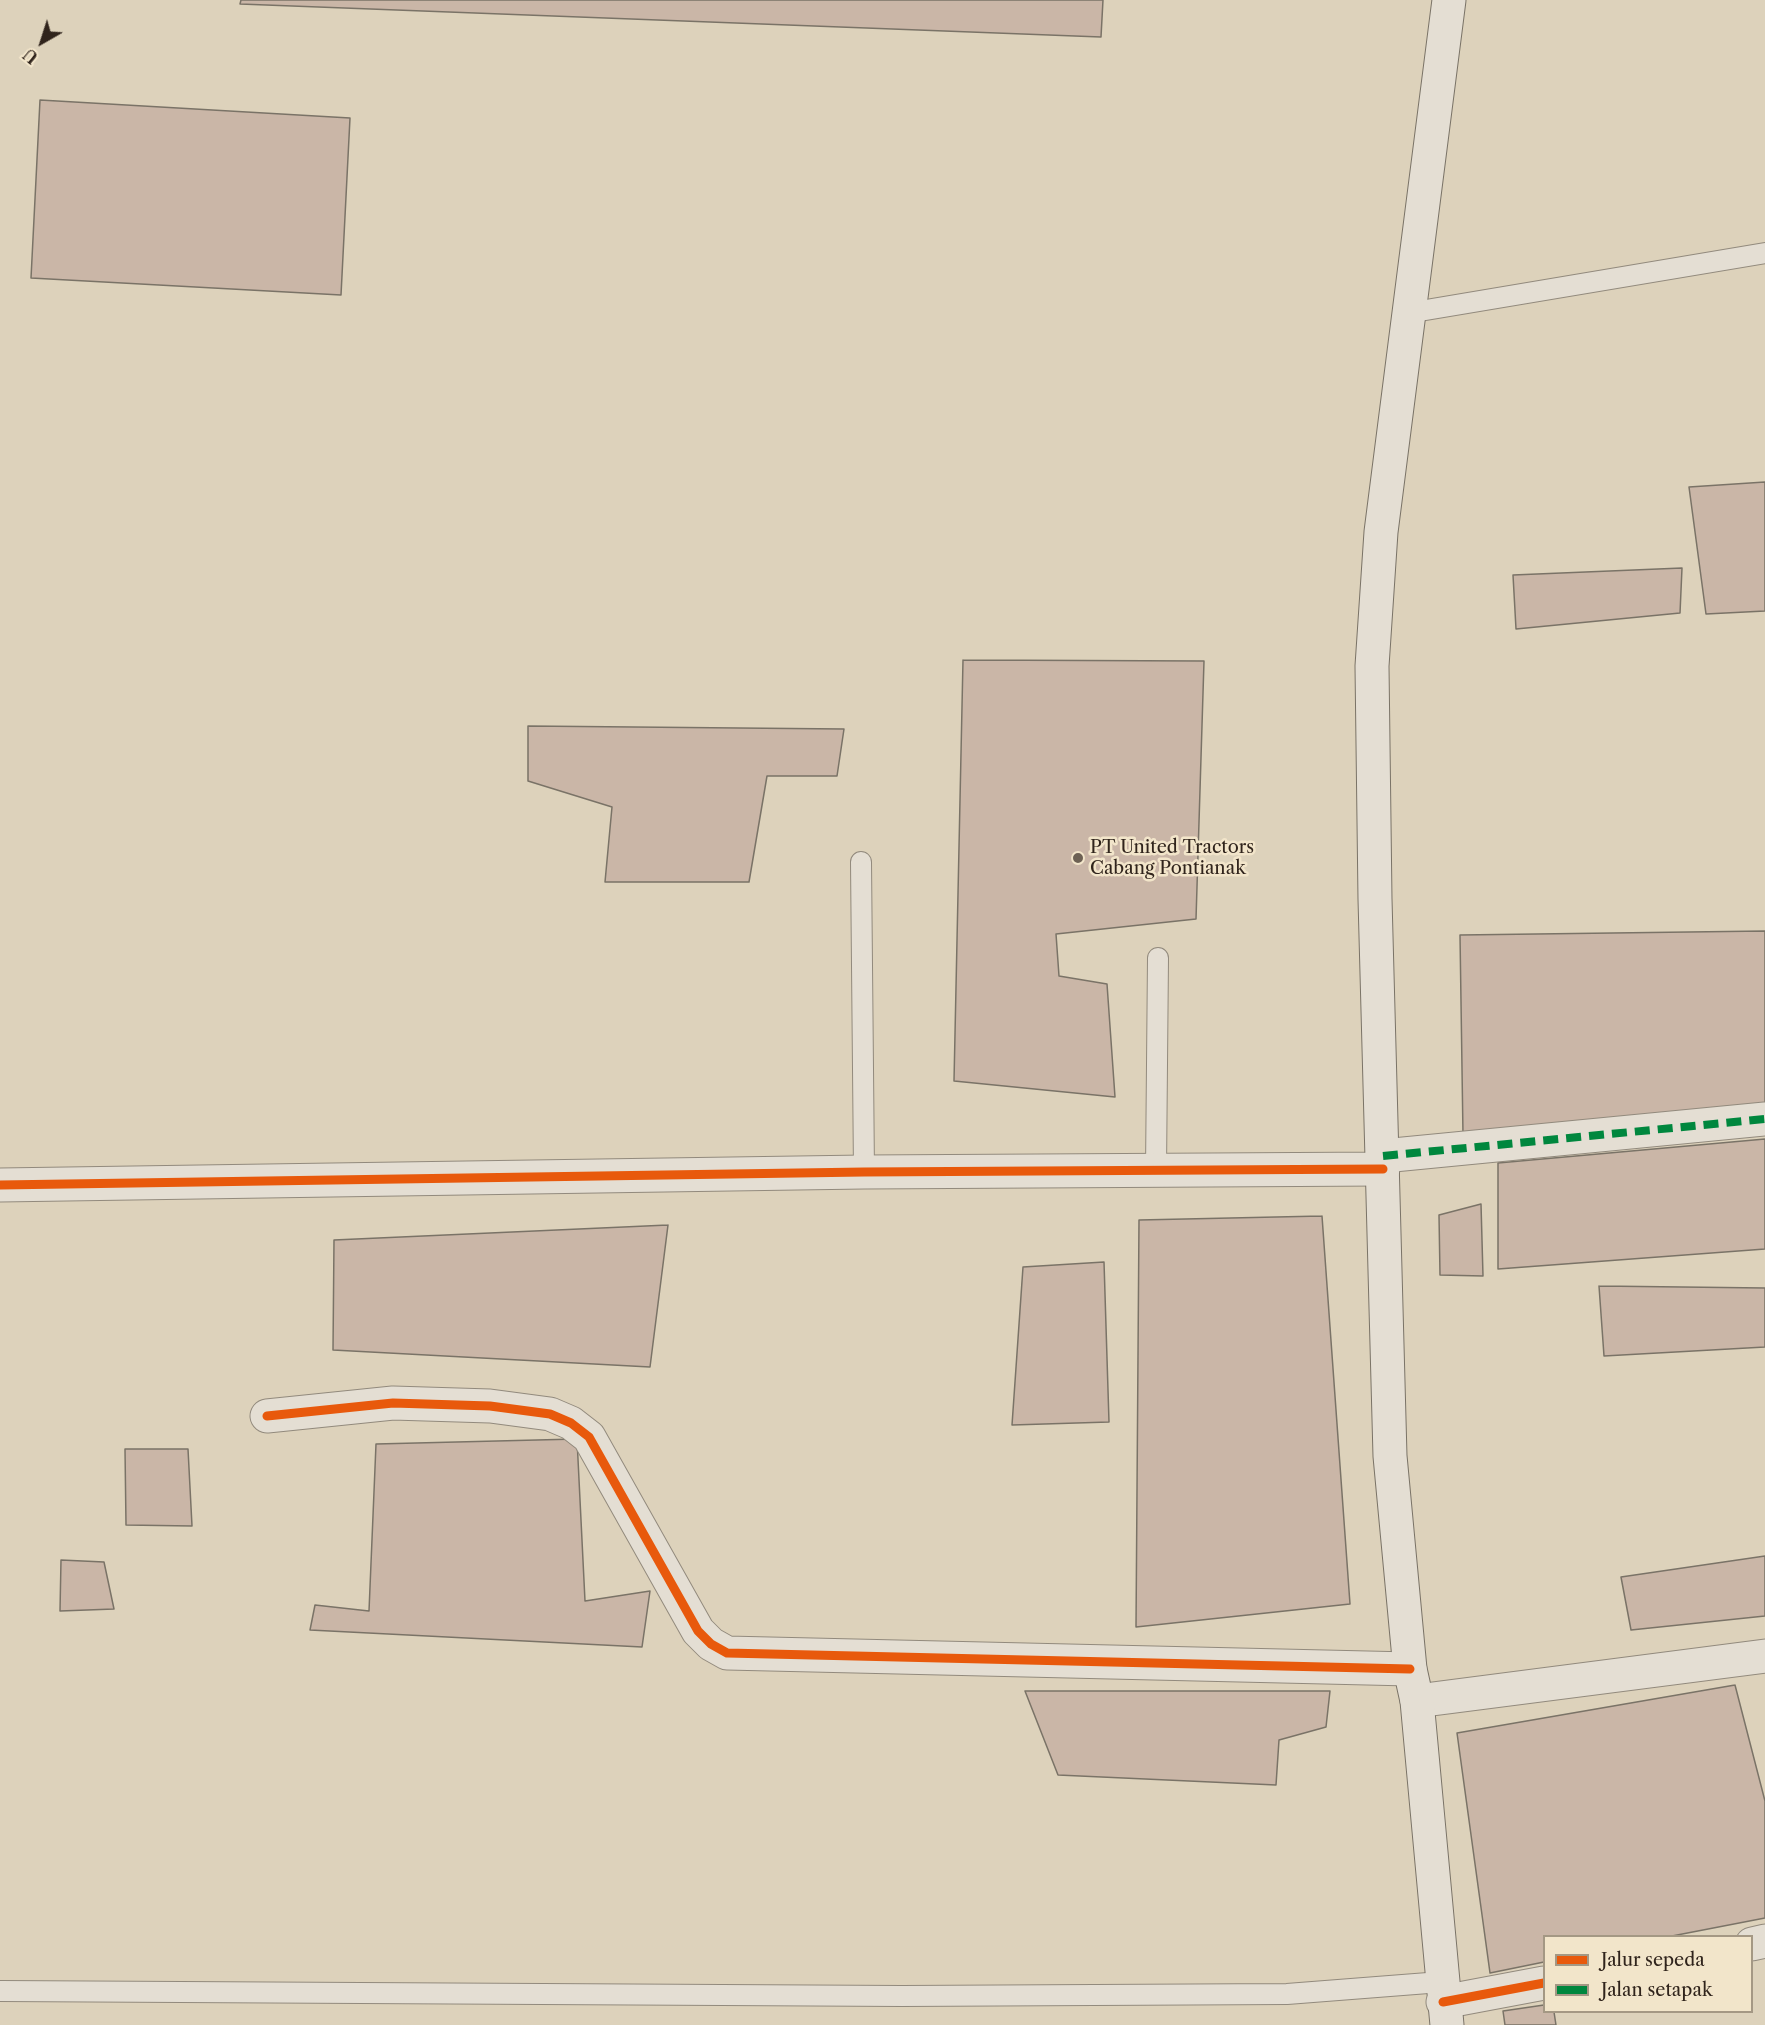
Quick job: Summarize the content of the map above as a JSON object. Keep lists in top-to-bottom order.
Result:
{
  "places": ["PT United Tractors Cabang Pontianak"],
  "legend": ["Jalur sepeda", "Jalan setapak"],
  "north": "bottom left"
}
